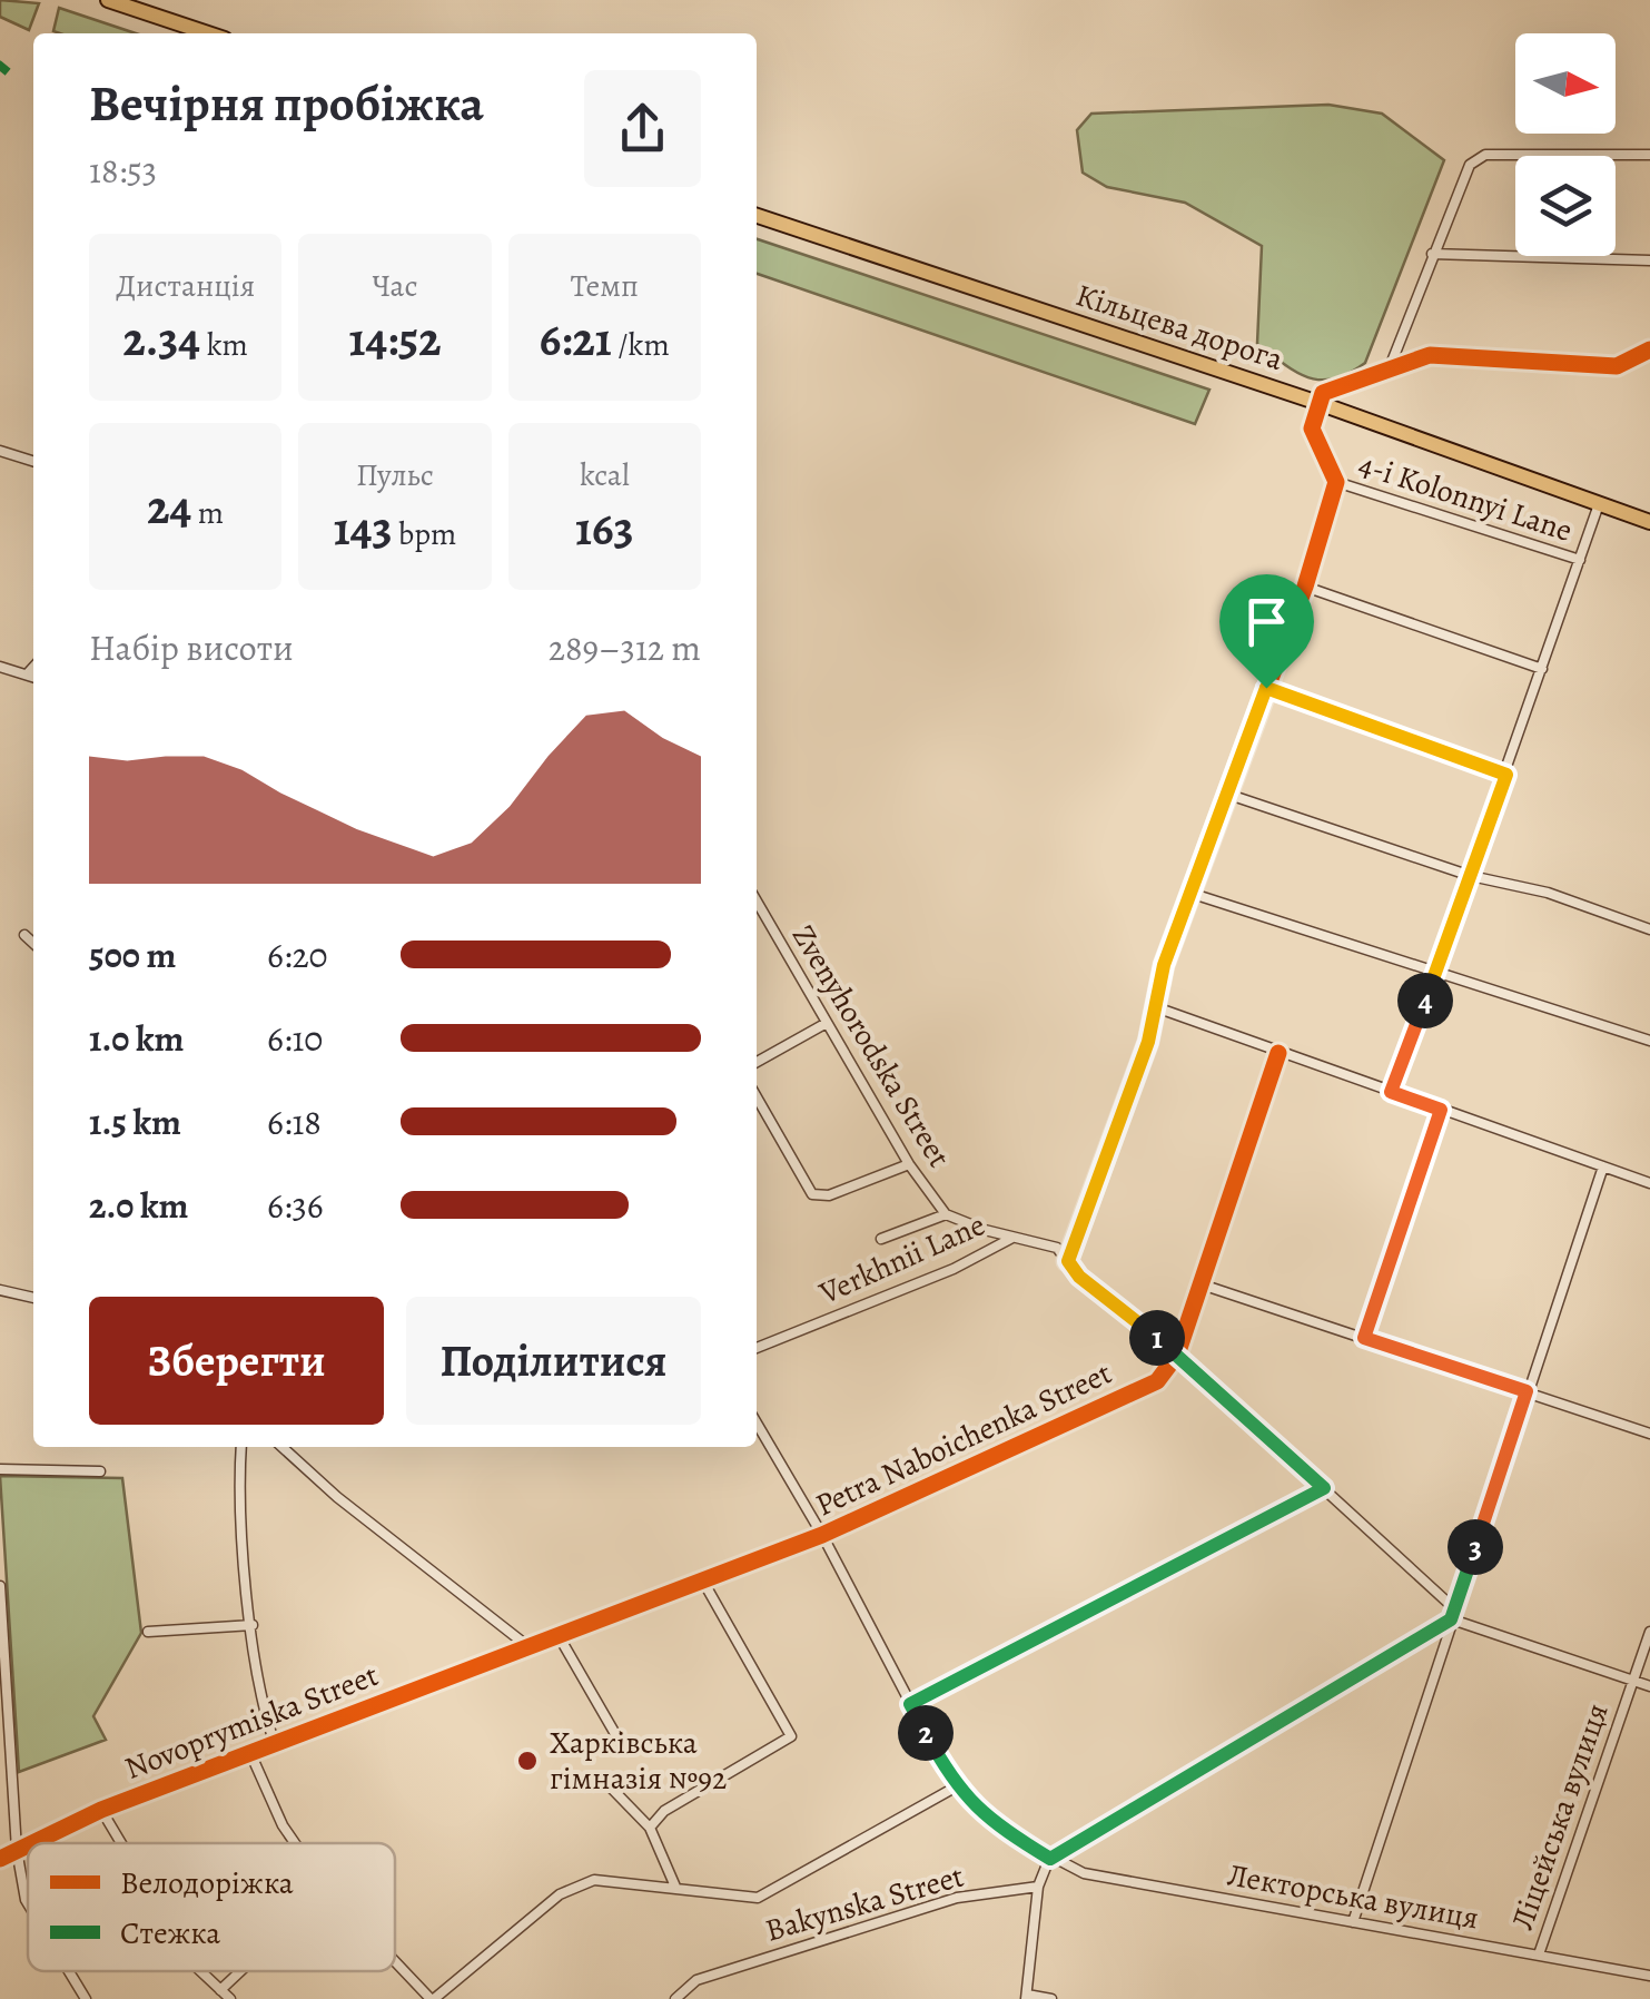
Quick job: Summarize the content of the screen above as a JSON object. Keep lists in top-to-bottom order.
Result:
{
  "streets": {
    "highway": ["Кільцева дорога"],
    "street": [
      "4-i Kolonnyi Lane",
      "Zvenyhorodska Street",
      "Verkhnii Lane",
      "Petra Naboichenka Street",
      "Novoprymiska Street",
      "Ліцейська вулиця",
      "Лекторська вулиця",
      "Bakynska Street"
    ]
  },
  "crossings": [
    ["Zvenyhorodska Street", "Verkhnii Lane"],
    ["Zvenyhorodska Street", "Petra Naboichenka Street"],
    ["Petra Naboichenka Street", "Novoprymiska Street"],
    ["Petra Naboichenka Street", "Лекторська вулиця"],
    ["Ліцейська вулиця", "Лекторська вулиця"]
  ],
  "places": ["Харківська гімназія №92"],
  "legend": ["Велодоріжка", "Стежка"],
  "north": "right",
  "page": {
    "heading": ["Вечірня пробіжка", "18:53"],
    "stats": [
      ["Дистанція", "2.34 km"],
      ["Час", "14:52"],
      ["Темп", "6:21 /km"],
      ["24 m"],
      ["Пульс", "143 bpm"],
      ["kcal", "163"]
    ],
    "chart": ["Набір висоти", "289–312 m"],
    "list": [
      {
        "name": "500 m",
        "note": "6:20"
      },
      {
        "name": "1.0 km",
        "note": "6:10"
      },
      {
        "name": "1.5 km",
        "note": "6:18"
      },
      {
        "name": "2.0 km",
        "note": "6:36"
      }
    ],
    "pins": [
      "4",
      "1",
      "3",
      "2"
    ],
    "buttons": ["Зберегти", "Поділитися"]
  }
}
